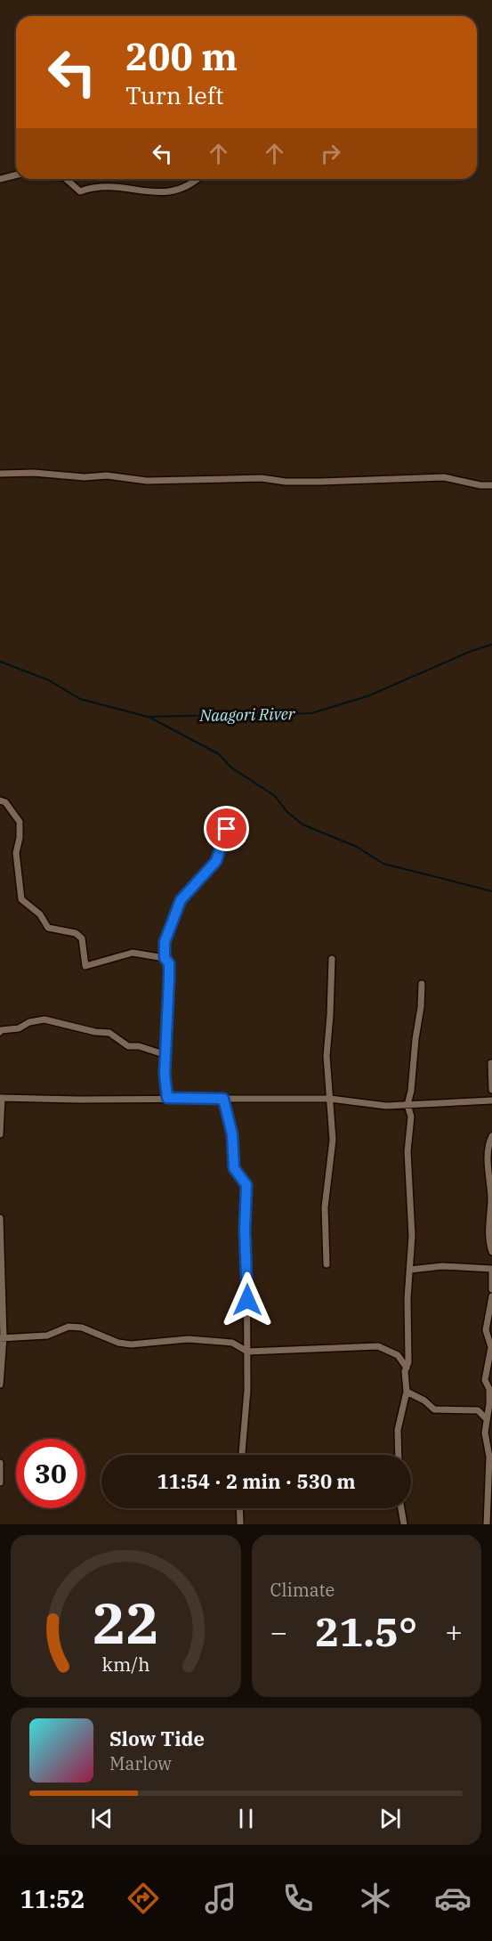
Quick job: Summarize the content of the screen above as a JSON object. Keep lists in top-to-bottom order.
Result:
{
  "water": ["Naagori River"],
  "page": {
    "turn": ["200 m", "Turn left"],
    "limit": "30",
    "trip": "11:54 · 2 min · 530 m",
    "tile": "Climate",
    "heat": ["−", "21.5°", "+"],
    "song": ["Slow Tide", "Marlow"],
    "tabs": "11:52",
    "gauge": ["22", "km/h"]
  }
}
